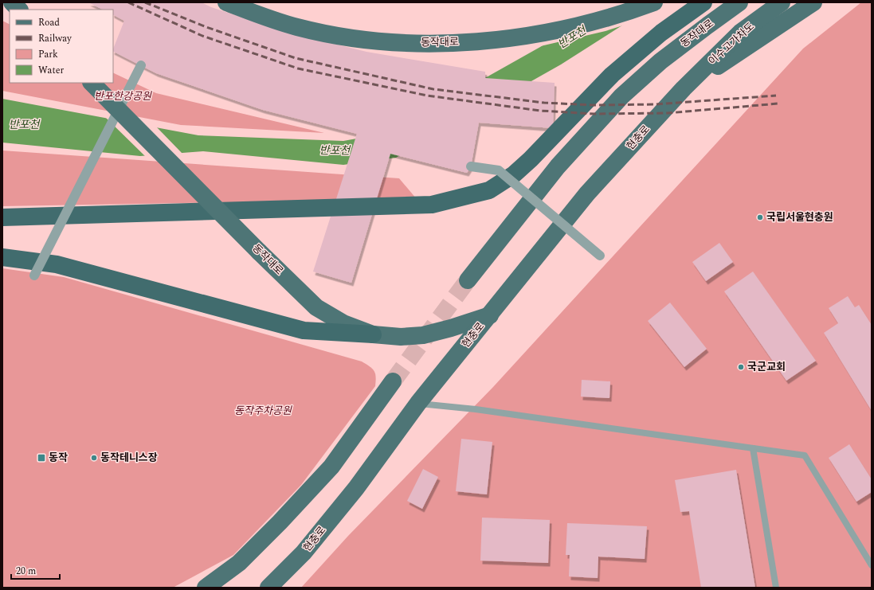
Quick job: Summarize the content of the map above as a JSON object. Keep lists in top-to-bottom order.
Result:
{
  "streets": {
    "main road": ["동작대로", "이수고가차도", "현충로"]
  },
  "crossings": [
    ["동작대로", "현충로"],
    ["이수고가차도", "현충로"]
  ],
  "water": ["반포천"],
  "parks": ["반포한강공원", "동작주차공원"],
  "places": {
    "other": ["국립서울현충원", "국군교회", "동작테니스장"],
    "transit": ["동작"]
  },
  "legend": [
    "Road",
    "Railway",
    "Park",
    "Water"
  ],
  "scale_bar": "20 m"
}
